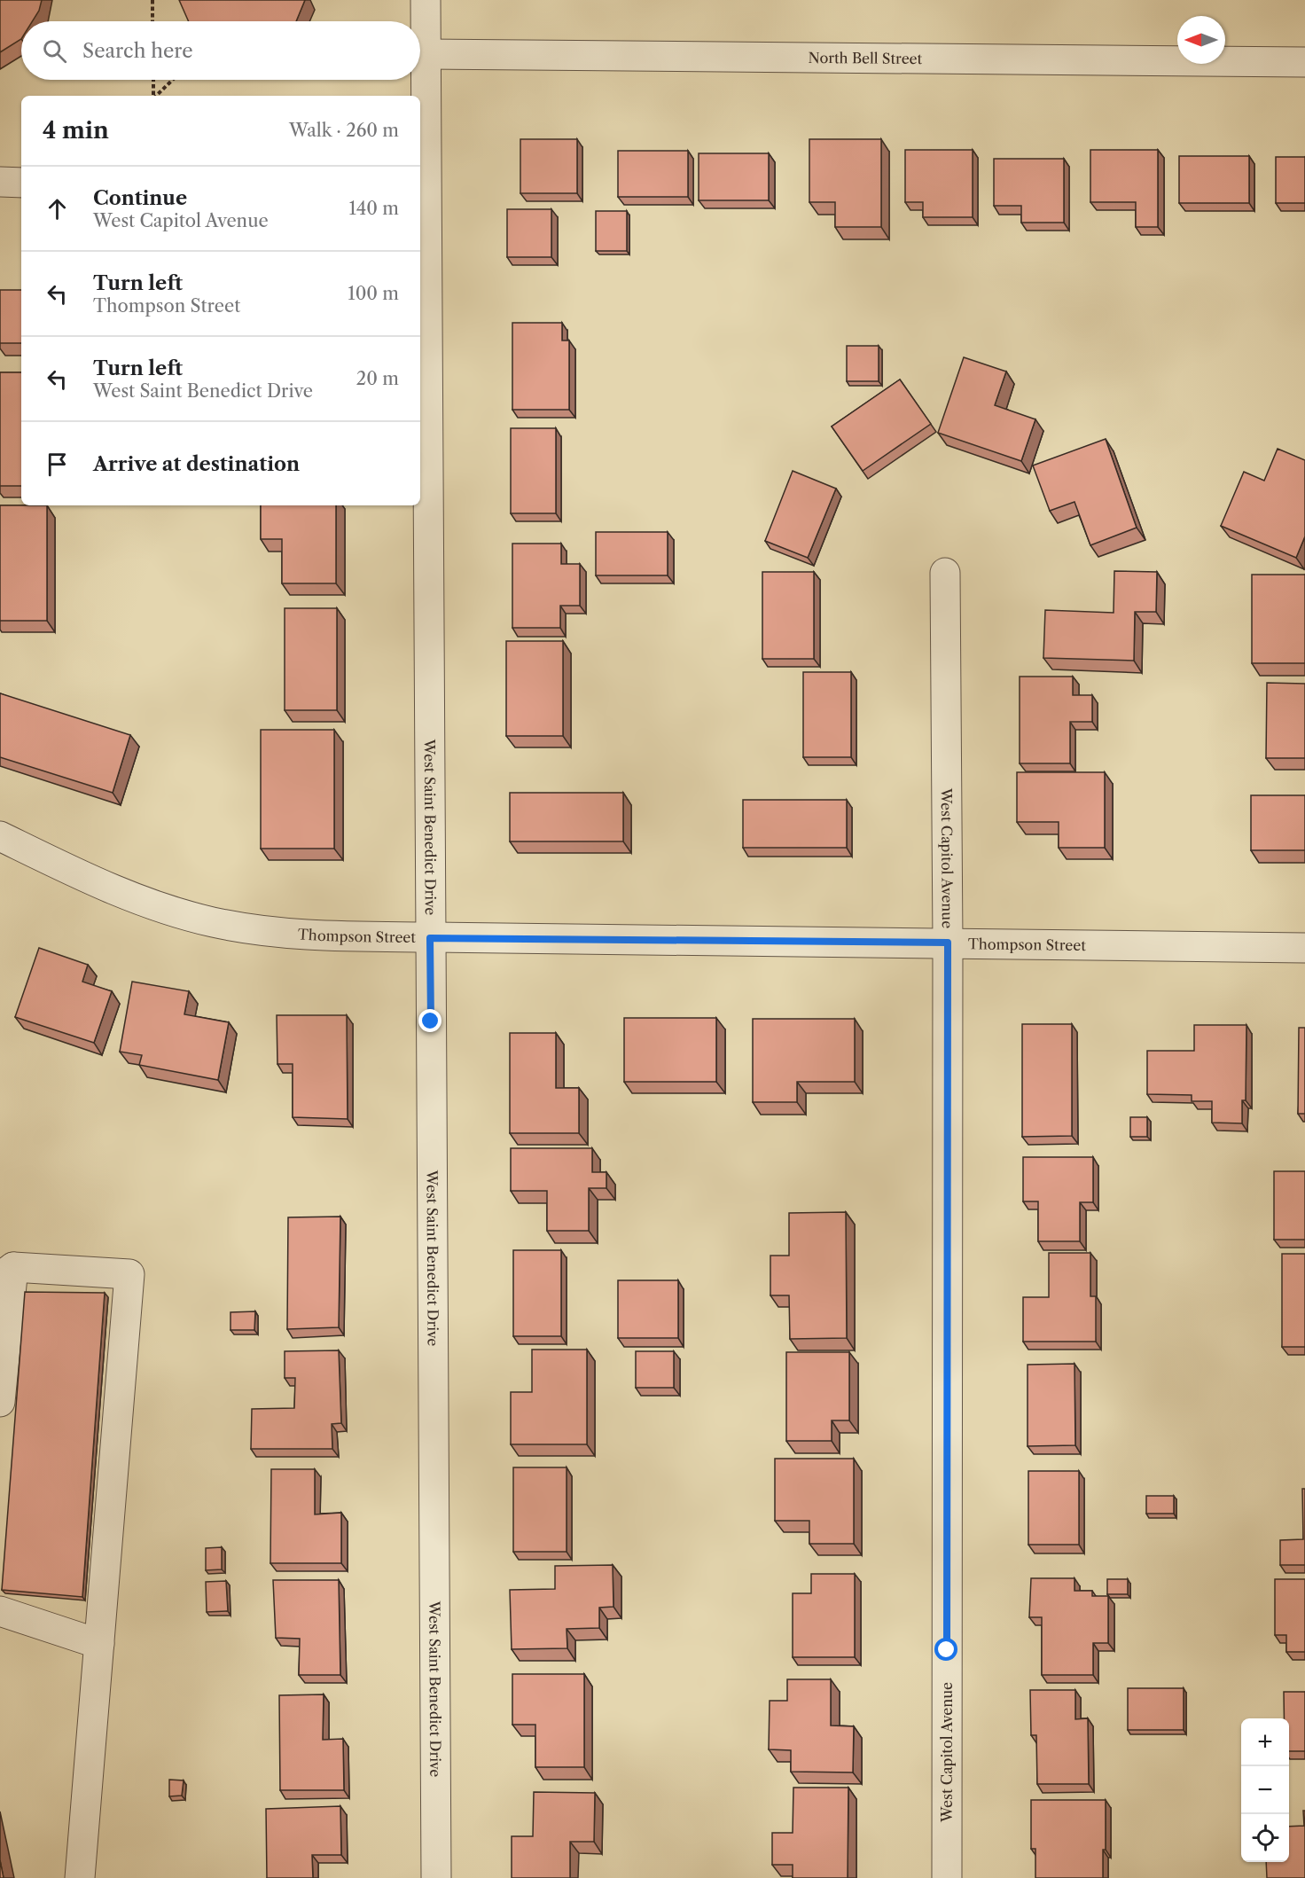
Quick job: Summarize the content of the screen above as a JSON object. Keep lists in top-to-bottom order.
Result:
{
  "streets": {
    "street": [
      "North Bell Street",
      "West Saint Benedict Drive",
      "West Capitol Avenue",
      "Thompson Street"
    ]
  },
  "crossings": [
    ["North Bell Street", "West Saint Benedict Drive"],
    ["West Saint Benedict Drive", "Thompson Street"],
    ["West Capitol Avenue", "Thompson Street"]
  ],
  "north": "left",
  "page": {
    "search": "Search here",
    "heading": ["4 min", "Walk · 260 m"],
    "list": [
      ["Continue", "West Capitol Avenue", "140 m"],
      ["Turn left", "Thompson Street", "100 m"],
      ["Turn left", "West Saint Benedict Drive", "20 m"],
      "Arrive at destination"
    ],
    "map_buttons": ["+", "−"]
  }
}
